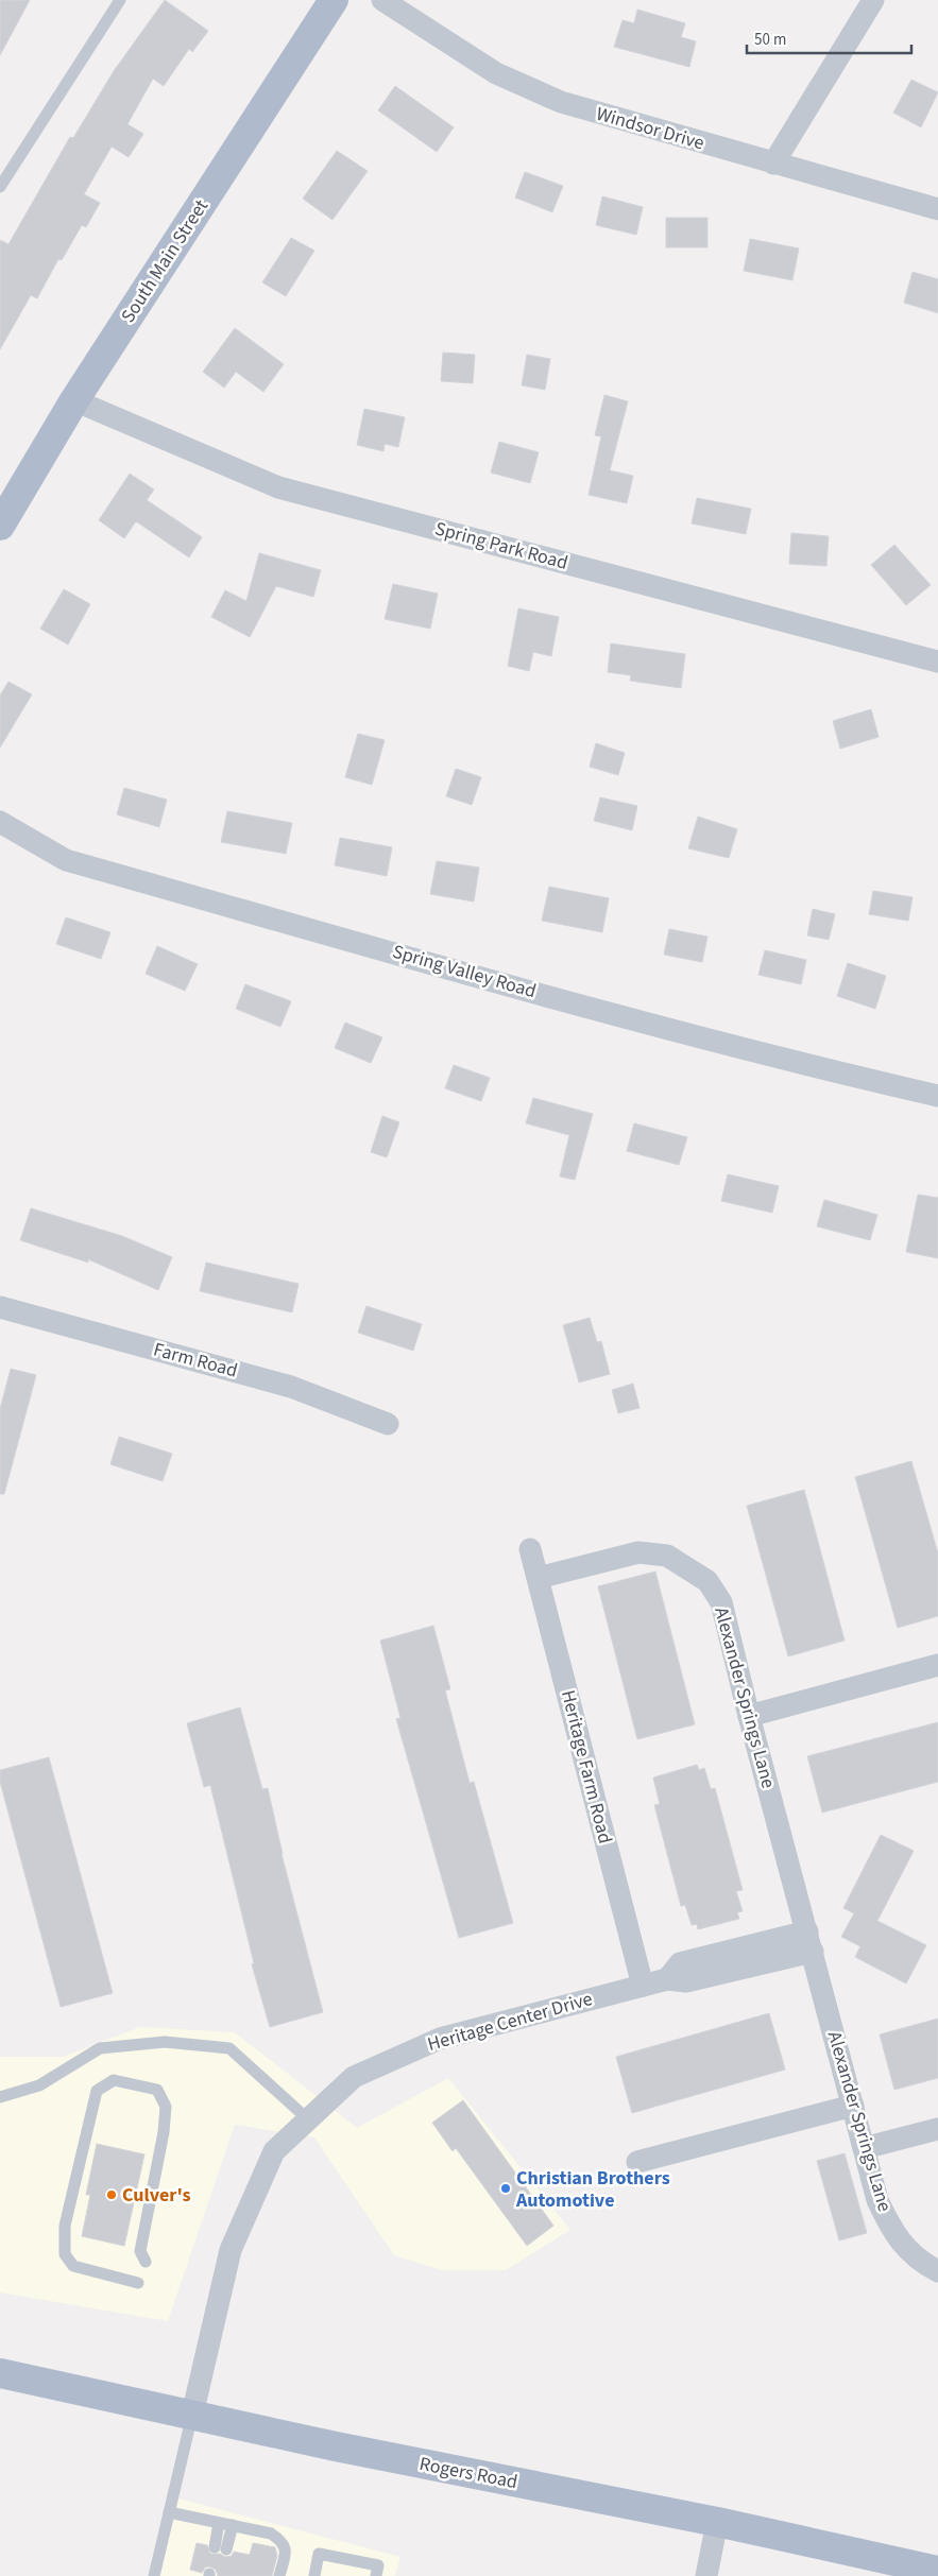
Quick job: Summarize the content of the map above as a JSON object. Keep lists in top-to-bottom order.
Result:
{
  "streets": {
    "main road": ["South Main Street", "Rogers Road"],
    "street": [
      "Windsor Drive",
      "Spring Park Road",
      "Spring Valley Road",
      "Farm Road",
      "Alexander Springs Lane",
      "Heritage Farm Road",
      "Heritage Center Drive"
    ]
  },
  "crossings": [
    ["South Main Street", "Spring Park Road"],
    ["Alexander Springs Lane", "Heritage Farm Road"],
    ["Heritage Farm Road", "Heritage Center Drive"],
    ["Heritage Center Drive", "Rogers Road"]
  ],
  "places": ["Christian Brothers Automotive", "Culver's"],
  "scale_bar": "50 m"
}
